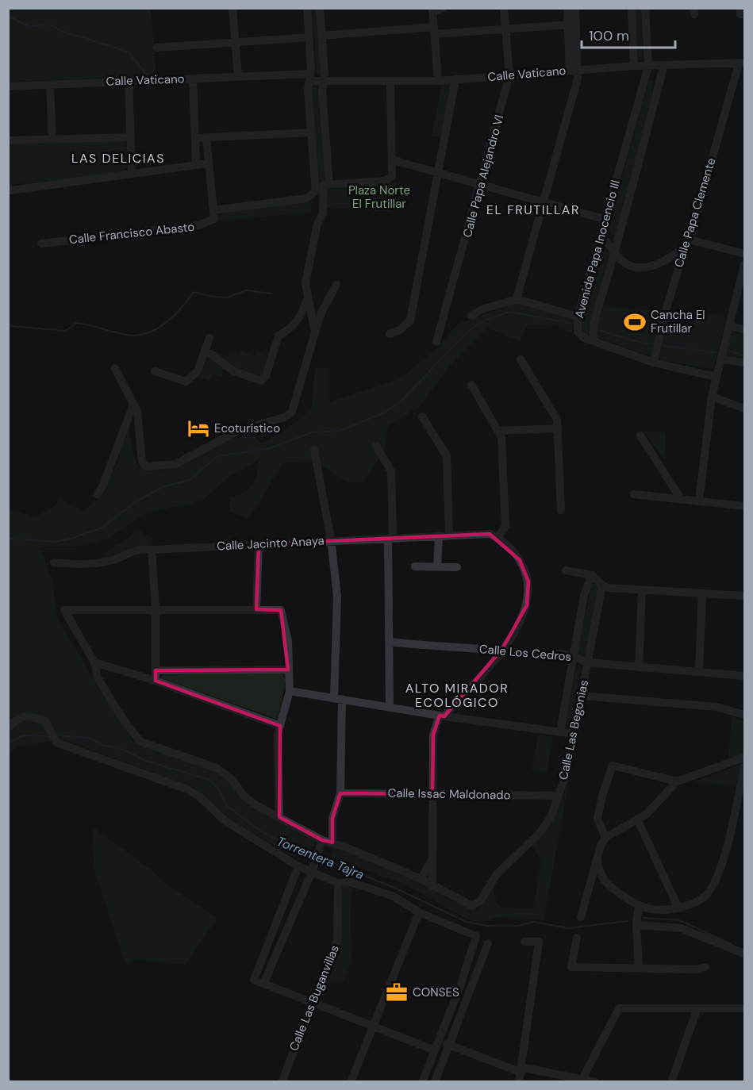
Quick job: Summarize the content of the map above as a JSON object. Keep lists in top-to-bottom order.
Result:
{
  "streets": {
    "street": [
      "Calle Vaticano",
      "Calle Papa Alejandro VI",
      "Calle Papa Clemente",
      "Calle Francisco Abasto",
      "Avenida Papa Inocencio III",
      "Calle Jacinto Anaya",
      "Calle Los Cedros",
      "Calle Las Begonias",
      "Calle Issac Maldonado",
      "Calle Las Buganvillas"
    ]
  },
  "crossings": [
    ["Calle Vaticano", "Calle Papa Alejandro VI"],
    ["Calle Vaticano", "Calle Papa Clemente"],
    ["Calle Vaticano", "Avenida Papa Inocencio III"],
    ["Calle Jacinto Anaya", "Calle Los Cedros"],
    ["Calle Los Cedros", "Calle Las Begonias"],
    ["Calle Las Begonias", "Calle Issac Maldonado"]
  ],
  "districts": ["LAS DELICIAS", "EL FRUTILLAR", "ALTO MIRADOR ECOLÓGICO"],
  "water": ["Torrentera Tajra"],
  "parks": ["Plaza Norte El Frutillar"],
  "places": {
    "sports": ["Cancha El Frutillar"],
    "hotel": ["Ecoturístico"],
    "office": ["CONSES"]
  },
  "scale_bar": "100 m"
}
